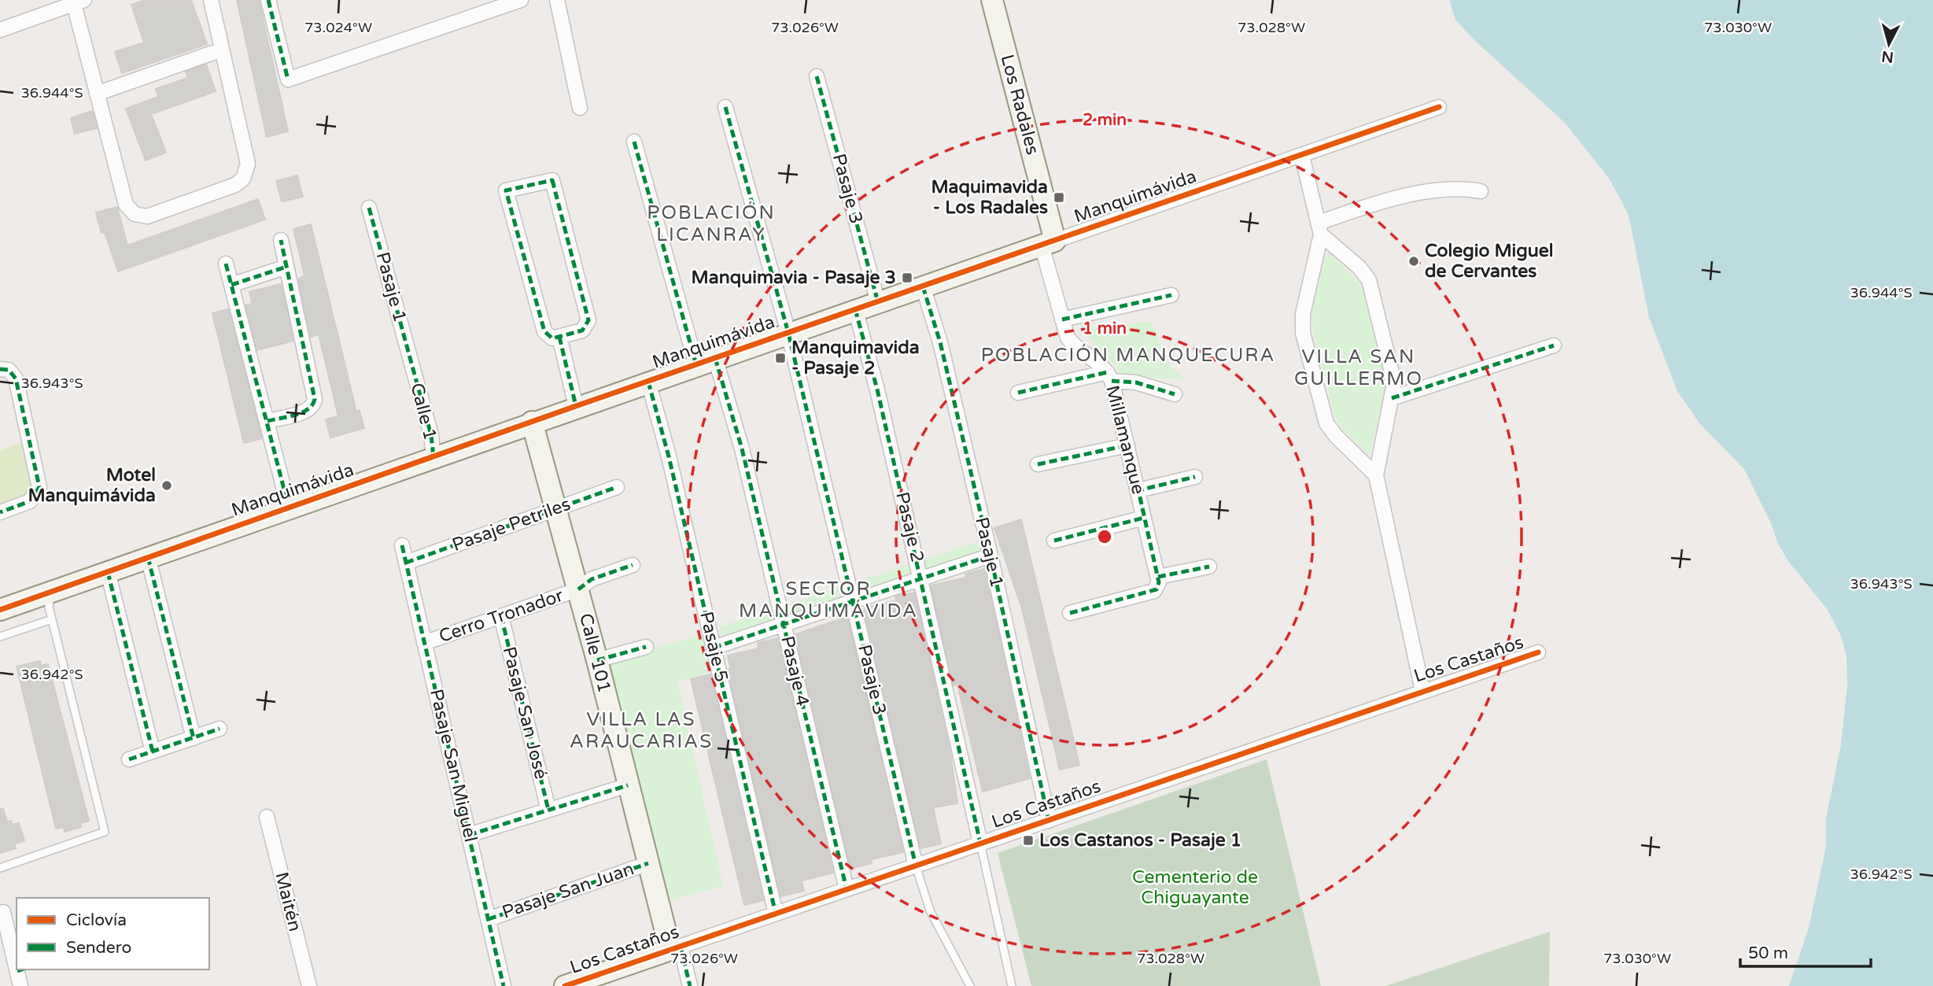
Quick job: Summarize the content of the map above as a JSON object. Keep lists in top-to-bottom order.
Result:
{
  "streets": {
    "street": [
      "Los Radales",
      "Pasaje 3",
      "Manquimávida",
      "Pasaje 1",
      "Calle 1",
      "Millamanque",
      "Pasaje Petriles",
      "Pasaje 2",
      "Cerro Tronador",
      "Pasaje 5",
      "Calle 101",
      "Los Castaños",
      "Pasaje 4",
      "Pasaje San José",
      "Pasaje San Miguel",
      "Pasaje San Juan",
      "Maitén"
    ]
  },
  "crossings": [
    ["Los Radales", "Manquimávida"],
    ["Los Radales", "Millamanque"],
    ["Pasaje 3", "Manquimávida"],
    ["Pasaje 3", "Los Castaños"],
    ["Manquimávida", "Pasaje 1"],
    ["Manquimávida", "Calle 1"],
    ["Manquimávida", "Millamanque"],
    ["Manquimávida", "Pasaje 2"],
    ["Manquimávida", "Pasaje 5"],
    ["Manquimávida", "Calle 101"],
    ["Manquimávida", "Pasaje 4"],
    ["Pasaje 1", "Calle 1"],
    ["Pasaje 1", "Los Castaños"],
    ["Pasaje Petriles", "Calle 101"],
    ["Pasaje Petriles", "Pasaje San Miguel"],
    ["Pasaje 2", "Los Castaños"],
    ["Cerro Tronador", "Calle 101"],
    ["Cerro Tronador", "Pasaje San José"],
    ["Cerro Tronador", "Pasaje San Miguel"],
    ["Pasaje 5", "Los Castaños"],
    ["Calle 101", "Los Castaños"],
    ["Calle 101", "Pasaje San Juan"],
    ["Los Castaños", "Pasaje 4"],
    ["Pasaje San Miguel", "Pasaje San Juan"]
  ],
  "districts": [
    "POBLACIÓN LICANRAY",
    "POBLACIÓN MANQUECURA",
    "VILLA SAN GUILLERMO",
    "SECTOR MANQUIMÁVIDA",
    "VILLA LAS ARAUCARIAS"
  ],
  "parks": ["Cementerio de Chiguayante"],
  "places": {
    "transit": [
      "Maquimavida - Los Radales",
      "Manquimavia - Pasaje 3",
      "Manquimavida - Pasaje 2",
      "Los Castanos - Pasaje 1"
    ],
    "other": ["Colegio Miguel de Cervantes", "Motel Manquimávida"]
  },
  "legend": ["Ciclovía", "Sendero"],
  "scale_bar": "50 m",
  "north": "bottom",
  "coordinates": [
    "73.024°W",
    "73.026°W",
    "73.028°W",
    "73.030°W",
    "36.944°S",
    "36.943°S",
    "36.942°S"
  ],
  "rings": ["2 min", "1 min"]
}
